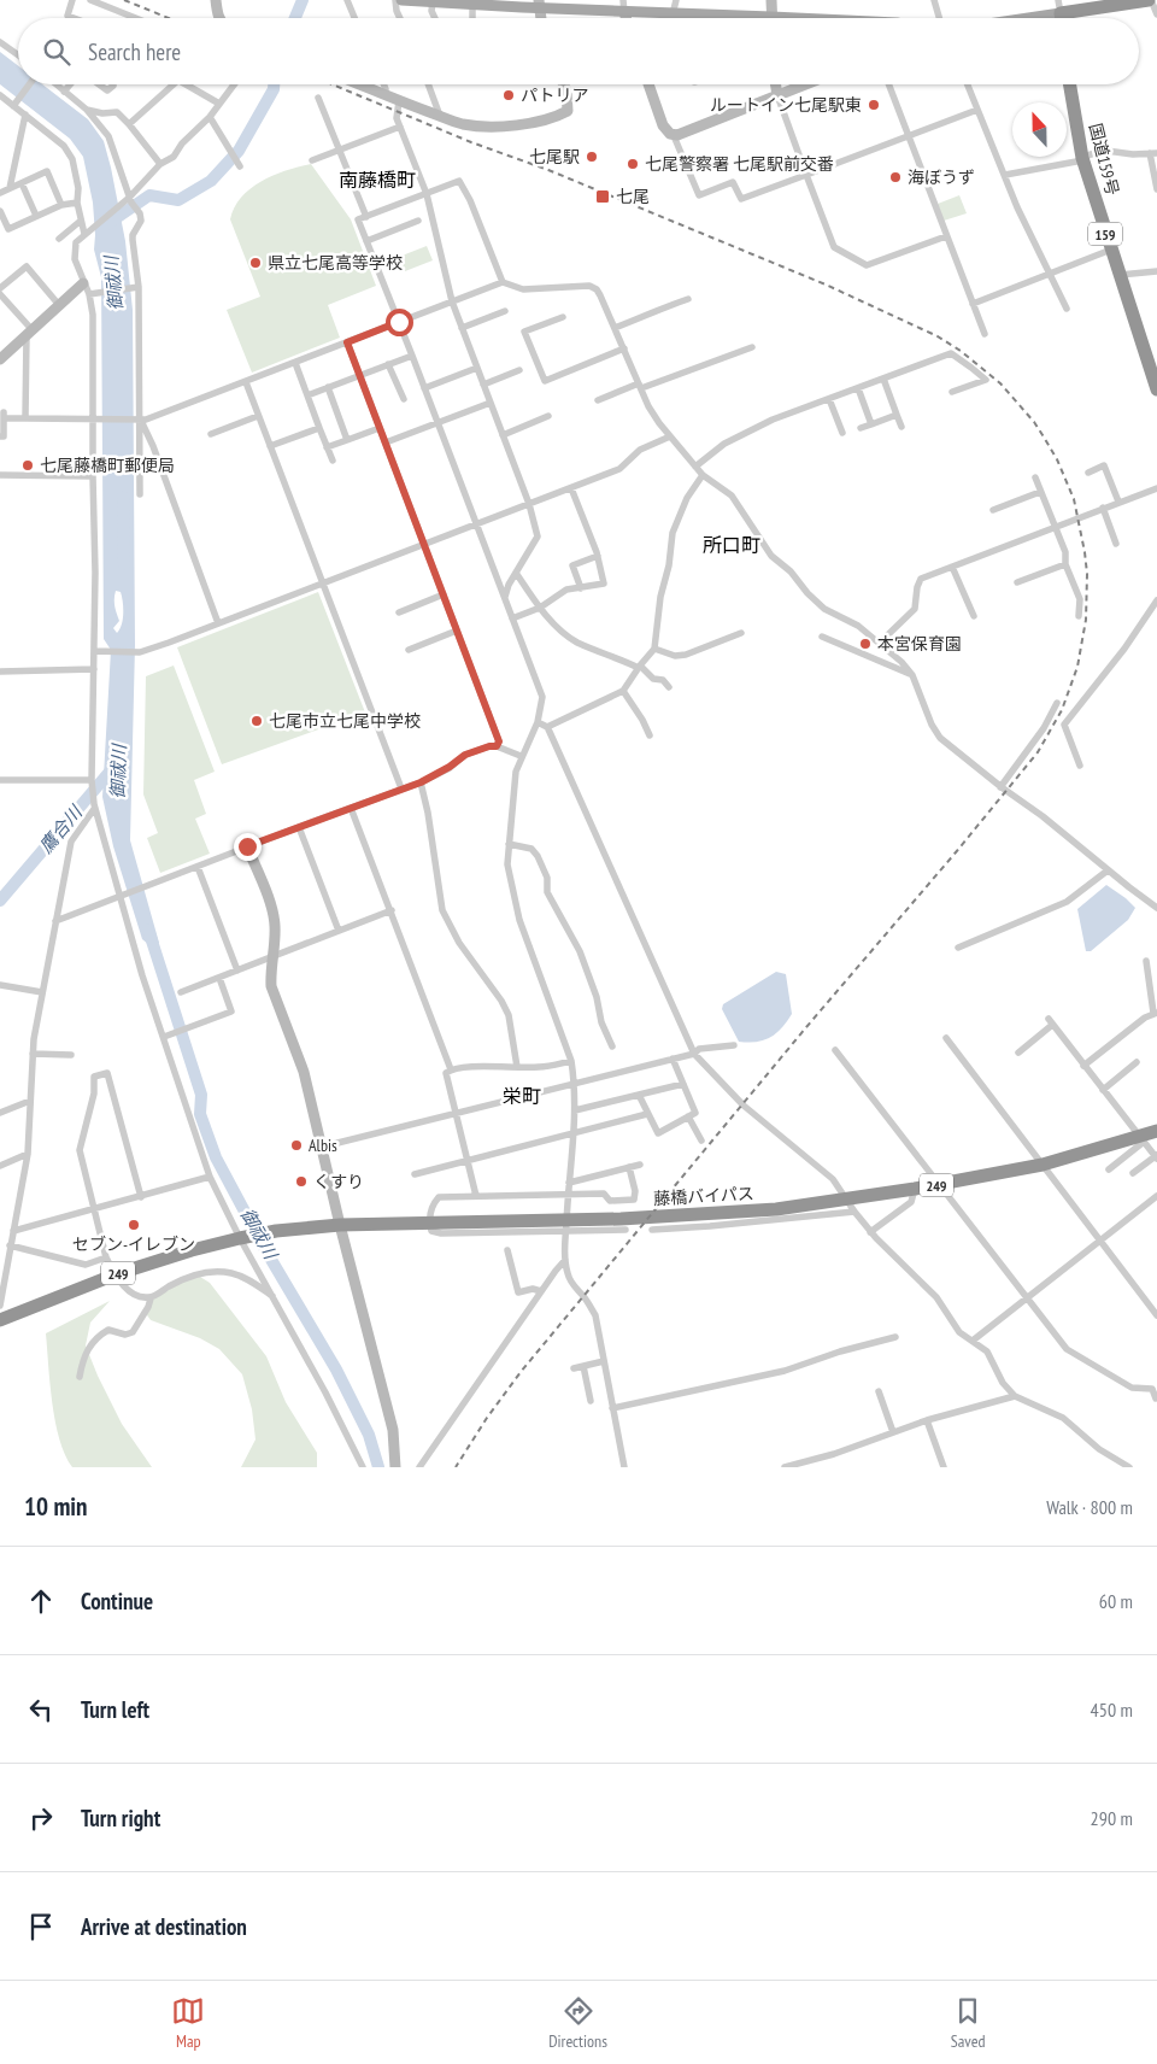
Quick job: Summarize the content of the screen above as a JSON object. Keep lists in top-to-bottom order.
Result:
{
  "streets": {
    "highway": [
      "国道159号",
      "159",
      "249",
      "藤橋バイパス"
    ]
  },
  "districts": ["南藤橋町", "所口町", "栄町"],
  "water": ["御祓川", "鷹合川"],
  "places": {
    "other": [
      "パトリア",
      "ルートイン七尾駅東",
      "七尾駅",
      "七尾警察署 七尾駅前交番",
      "海ぼうず",
      "県立七尾高等学校",
      "七尾藤橋町郵便局",
      "本宮保育園",
      "七尾市立七尾中学校",
      "Albis",
      "くすり",
      "セブン-イレブン"
    ],
    "transit": ["七尾"]
  },
  "north": "top",
  "page": {
    "search": "Search here",
    "heading": ["10 min", "Walk · 800 m"],
    "list": [
      ["Continue", "60 m"],
      ["Turn left", "450 m"],
      ["Turn right", "290 m"],
      "Arrive at destination"
    ],
    "nav": ["Map", "Directions", "Saved"]
  }
}
